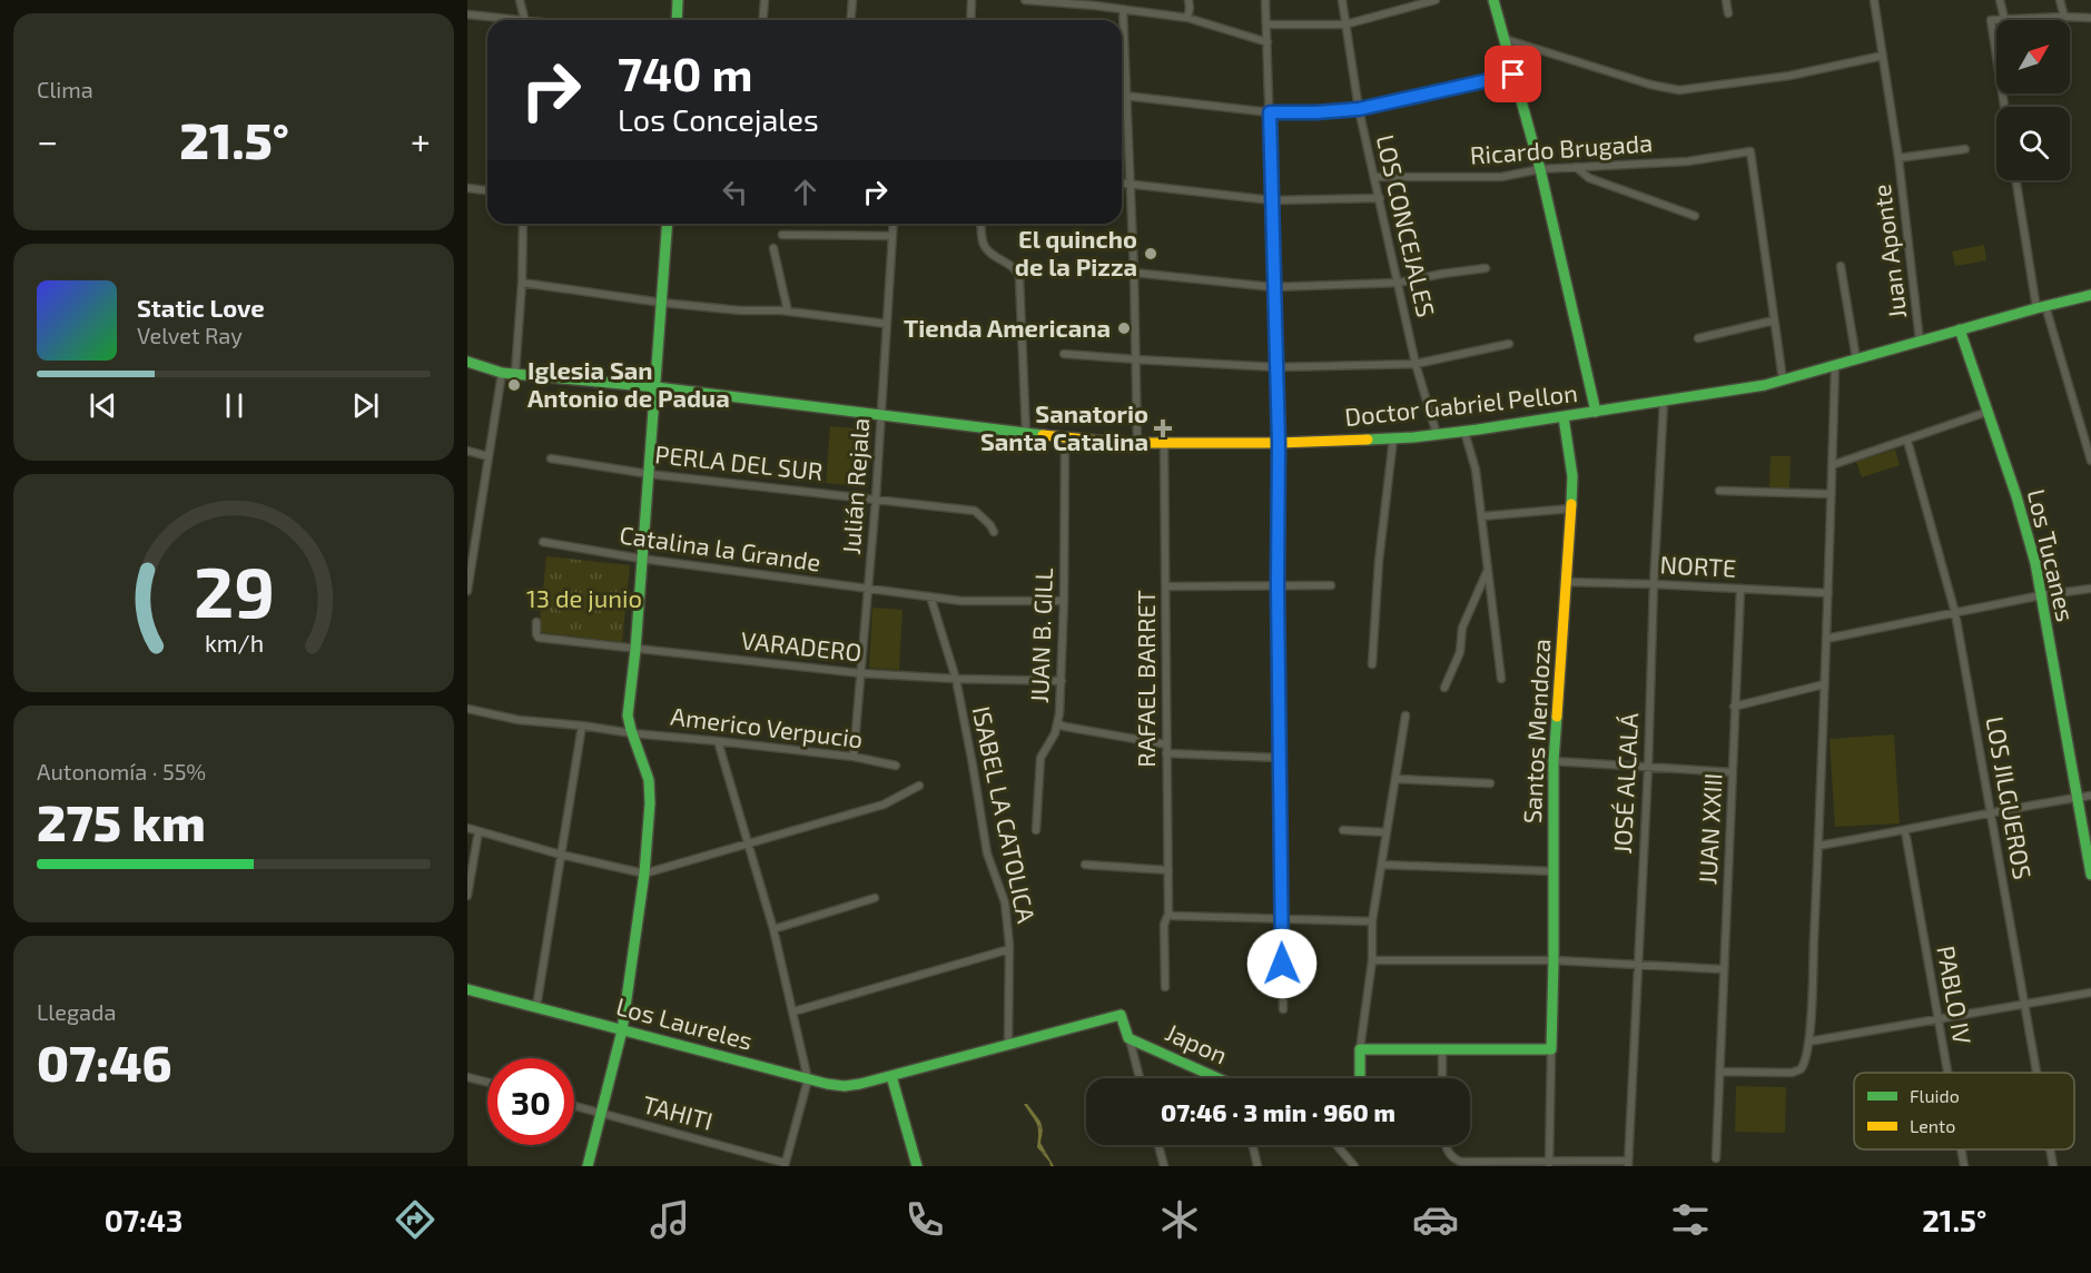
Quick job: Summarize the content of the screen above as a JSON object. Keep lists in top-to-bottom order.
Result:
{
  "streets": {
    "street": [
      "Ricardo Brugada",
      "LOS CONCEJALES",
      "Juan Aponte",
      "Doctor Gabriel Pellon",
      "PERLA DEL SUR",
      "Julián Rejala",
      "Catalina la Grande",
      "Los Tucanes",
      "NORTE",
      "JUAN B. GILL",
      "VARADERO",
      "RAFAEL BARRET",
      "Americo Verpucio",
      "Santos Mendoza",
      "JOSÉ ALCALÁ",
      "LOS JILGUEROS",
      "ISABEL LA CATOLICA",
      "JUAN XXIII",
      "PABLO IV",
      "Los Laureles",
      "Japon",
      "TAHITI"
    ]
  },
  "crossings": [
    ["Ricardo Brugada", "LOS CONCEJALES"],
    ["LOS CONCEJALES", "Doctor Gabriel Pellon"],
    ["Juan Aponte", "Doctor Gabriel Pellon"],
    ["Doctor Gabriel Pellon", "Julián Rejala"],
    ["Doctor Gabriel Pellon", "Los Tucanes"],
    ["Doctor Gabriel Pellon", "JUAN B. GILL"],
    ["Doctor Gabriel Pellon", "RAFAEL BARRET"],
    ["Doctor Gabriel Pellon", "Santos Mendoza"],
    ["Doctor Gabriel Pellon", "JOSÉ ALCALÁ"],
    ["PERLA DEL SUR", "Julián Rejala"],
    ["Julián Rejala", "Catalina la Grande"],
    ["Julián Rejala", "VARADERO"],
    ["Julián Rejala", "Americo Verpucio"],
    ["Catalina la Grande", "JUAN B. GILL"],
    ["Catalina la Grande", "ISABEL LA CATOLICA"],
    ["NORTE", "Santos Mendoza"],
    ["NORTE", "JOSÉ ALCALÁ"],
    ["NORTE", "JUAN XXIII"],
    ["JUAN B. GILL", "VARADERO"],
    ["VARADERO", "ISABEL LA CATOLICA"],
    ["ISABEL LA CATOLICA", "Los Laureles"],
    ["Los Laureles", "Japon"]
  ],
  "parks": ["13 de junio"],
  "places": {
    "other": ["El quincho de la Pizza", "Tienda Americana", "Iglesia San Antonio de Padua"],
    "health": ["Sanatorio Santa Catalina"]
  },
  "legend": ["Fluido", "Lento"],
  "north": "top right",
  "page": {
    "tile": [
      "Clima",
      ["Autonomía · 55%", "275 km"],
      ["Llegada", "07:46"]
    ],
    "turn": ["740 m", "Los Concejales"],
    "heat": ["−", "21.5°", "+"],
    "song": ["Static Love", "Velvet Ray"],
    "limit": "30",
    "trip": "07:46 · 3 min · 960 m",
    "tabs": ["07:43", "21.5°"],
    "gauge": ["29", "km/h"]
  }
}
